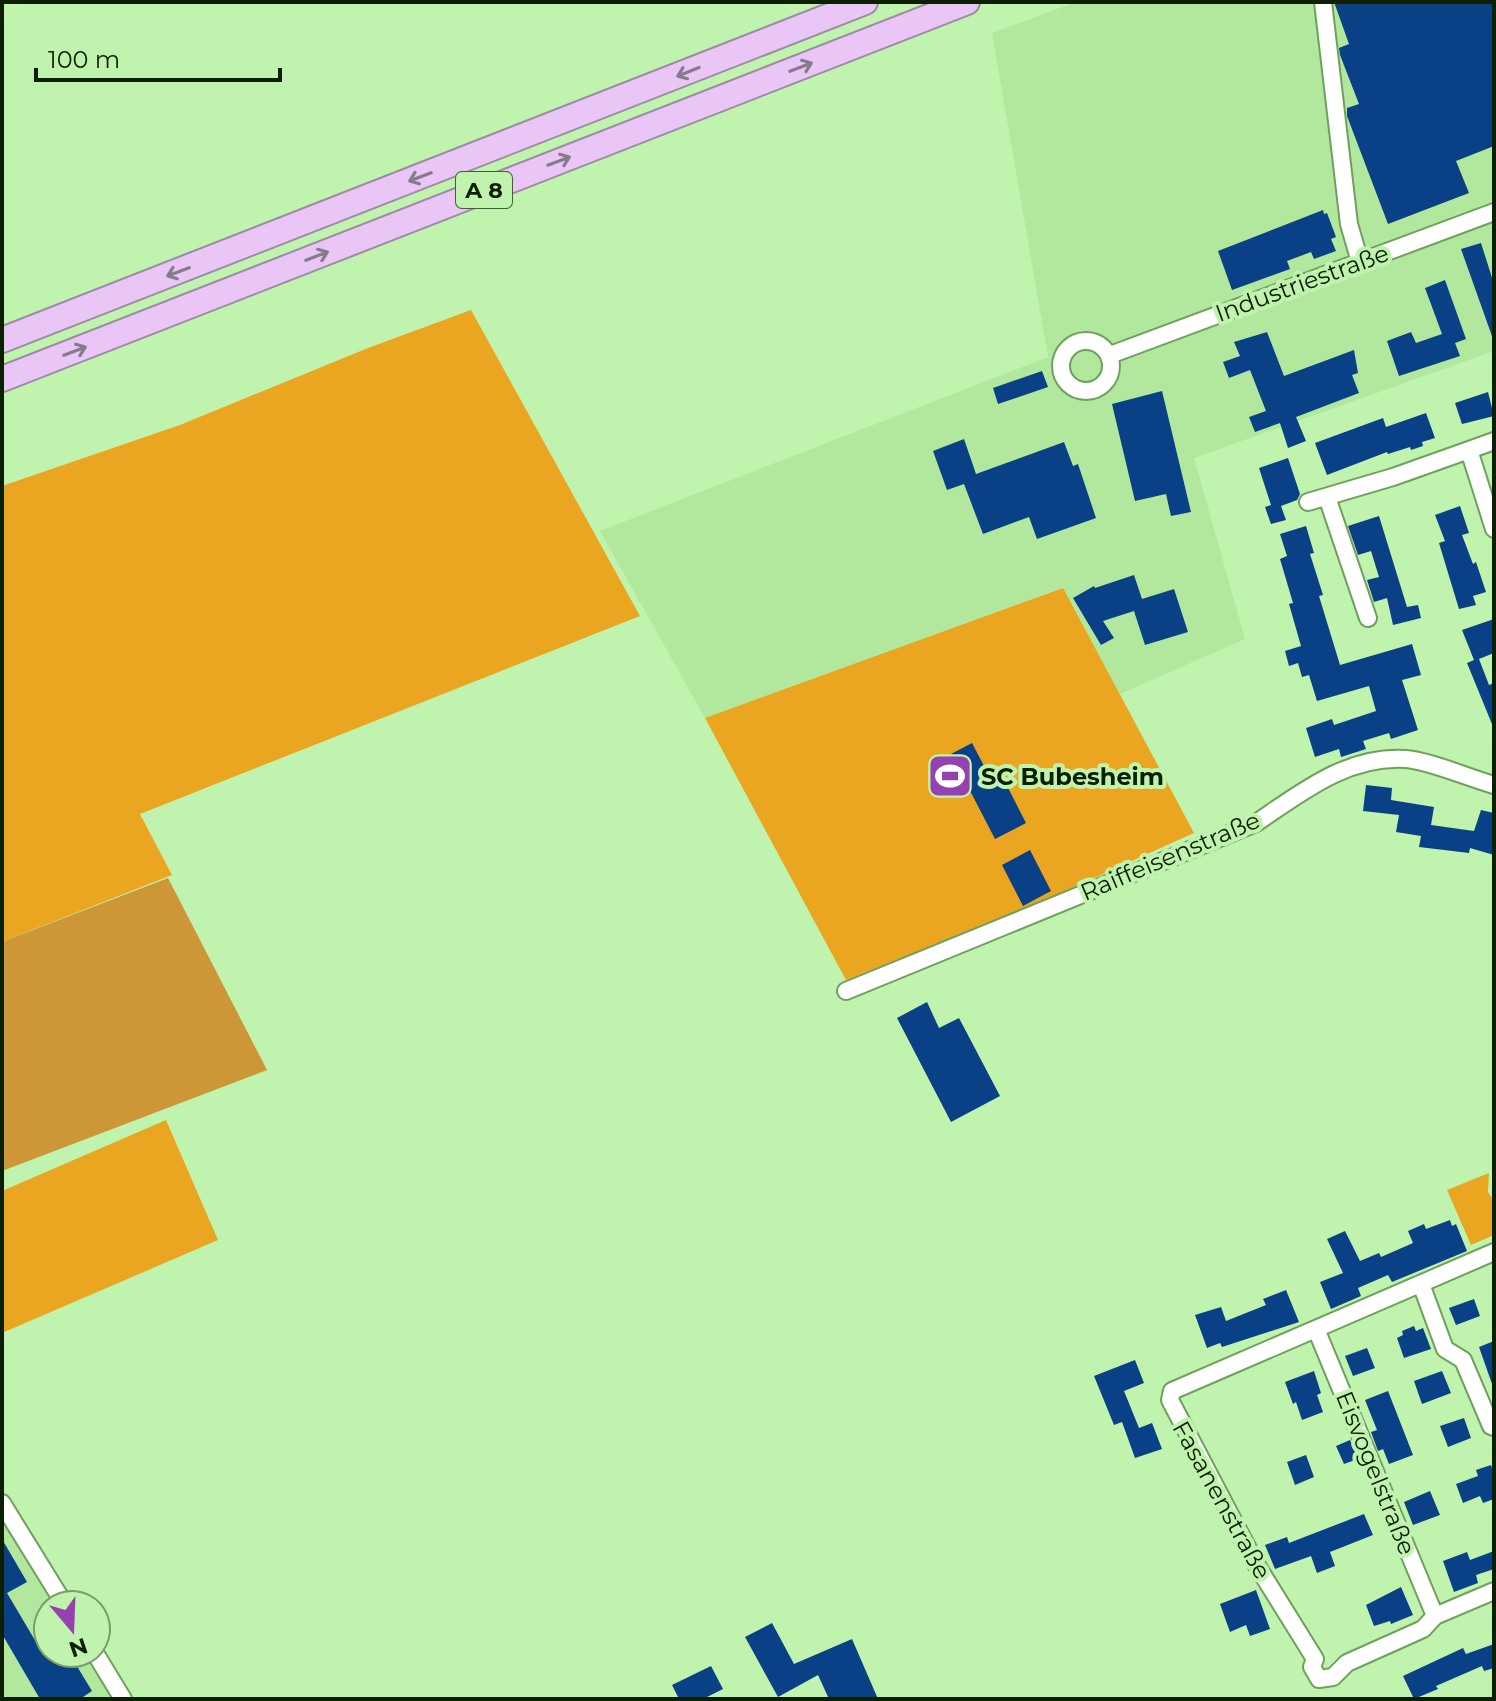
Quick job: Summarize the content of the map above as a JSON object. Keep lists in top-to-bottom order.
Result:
{
  "streets": {
    "highway": ["A 8"],
    "street": [
      "Industriestraße",
      "Raiffeisenstraße",
      "Eisvogelstraße",
      "Fasanenstraße"
    ]
  },
  "crossings": [
    ["Eisvogelstraße", "Fasanenstraße"]
  ],
  "places": {
    "sports": ["SC Bubesheim"]
  },
  "scale_bar": "100 m",
  "north": "bottom"
}
